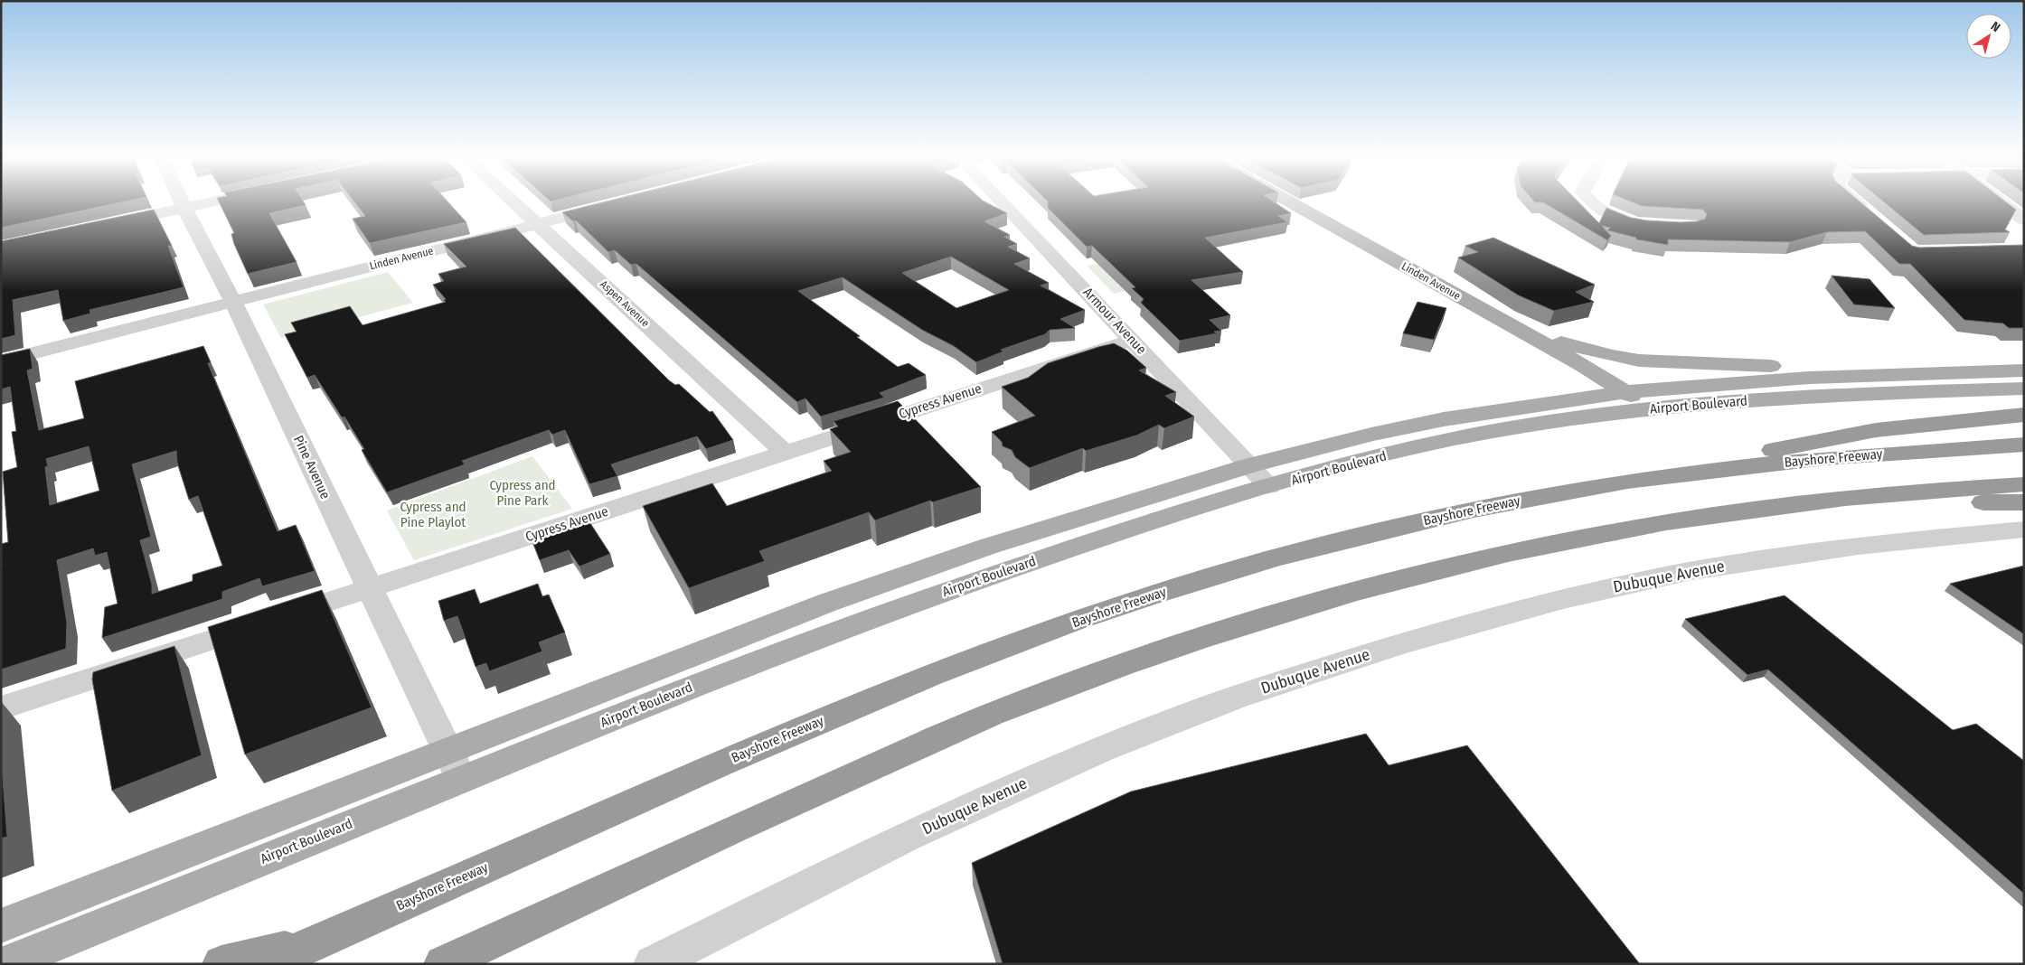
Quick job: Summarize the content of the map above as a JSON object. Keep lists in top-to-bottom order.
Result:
{
  "streets": {
    "highway": ["Bayshore Freeway"],
    "main road": ["Linden Avenue", "Airport Boulevard"],
    "street": [
      "Aspen Avenue",
      "Armour Avenue",
      "Cypress Avenue",
      "Pine Avenue",
      "Dubuque Avenue"
    ]
  },
  "crossings": [
    ["Linden Avenue", "Aspen Avenue"],
    ["Linden Avenue", "Airport Boulevard"],
    ["Linden Avenue", "Pine Avenue"],
    ["Aspen Avenue", "Cypress Avenue"],
    ["Armour Avenue", "Cypress Avenue"],
    ["Armour Avenue", "Airport Boulevard"],
    ["Cypress Avenue", "Pine Avenue"],
    ["Airport Boulevard", "Pine Avenue"]
  ],
  "parks": ["Cypress and Pine Park", "Cypress and Pine Playlot"],
  "north": "top right"
}
